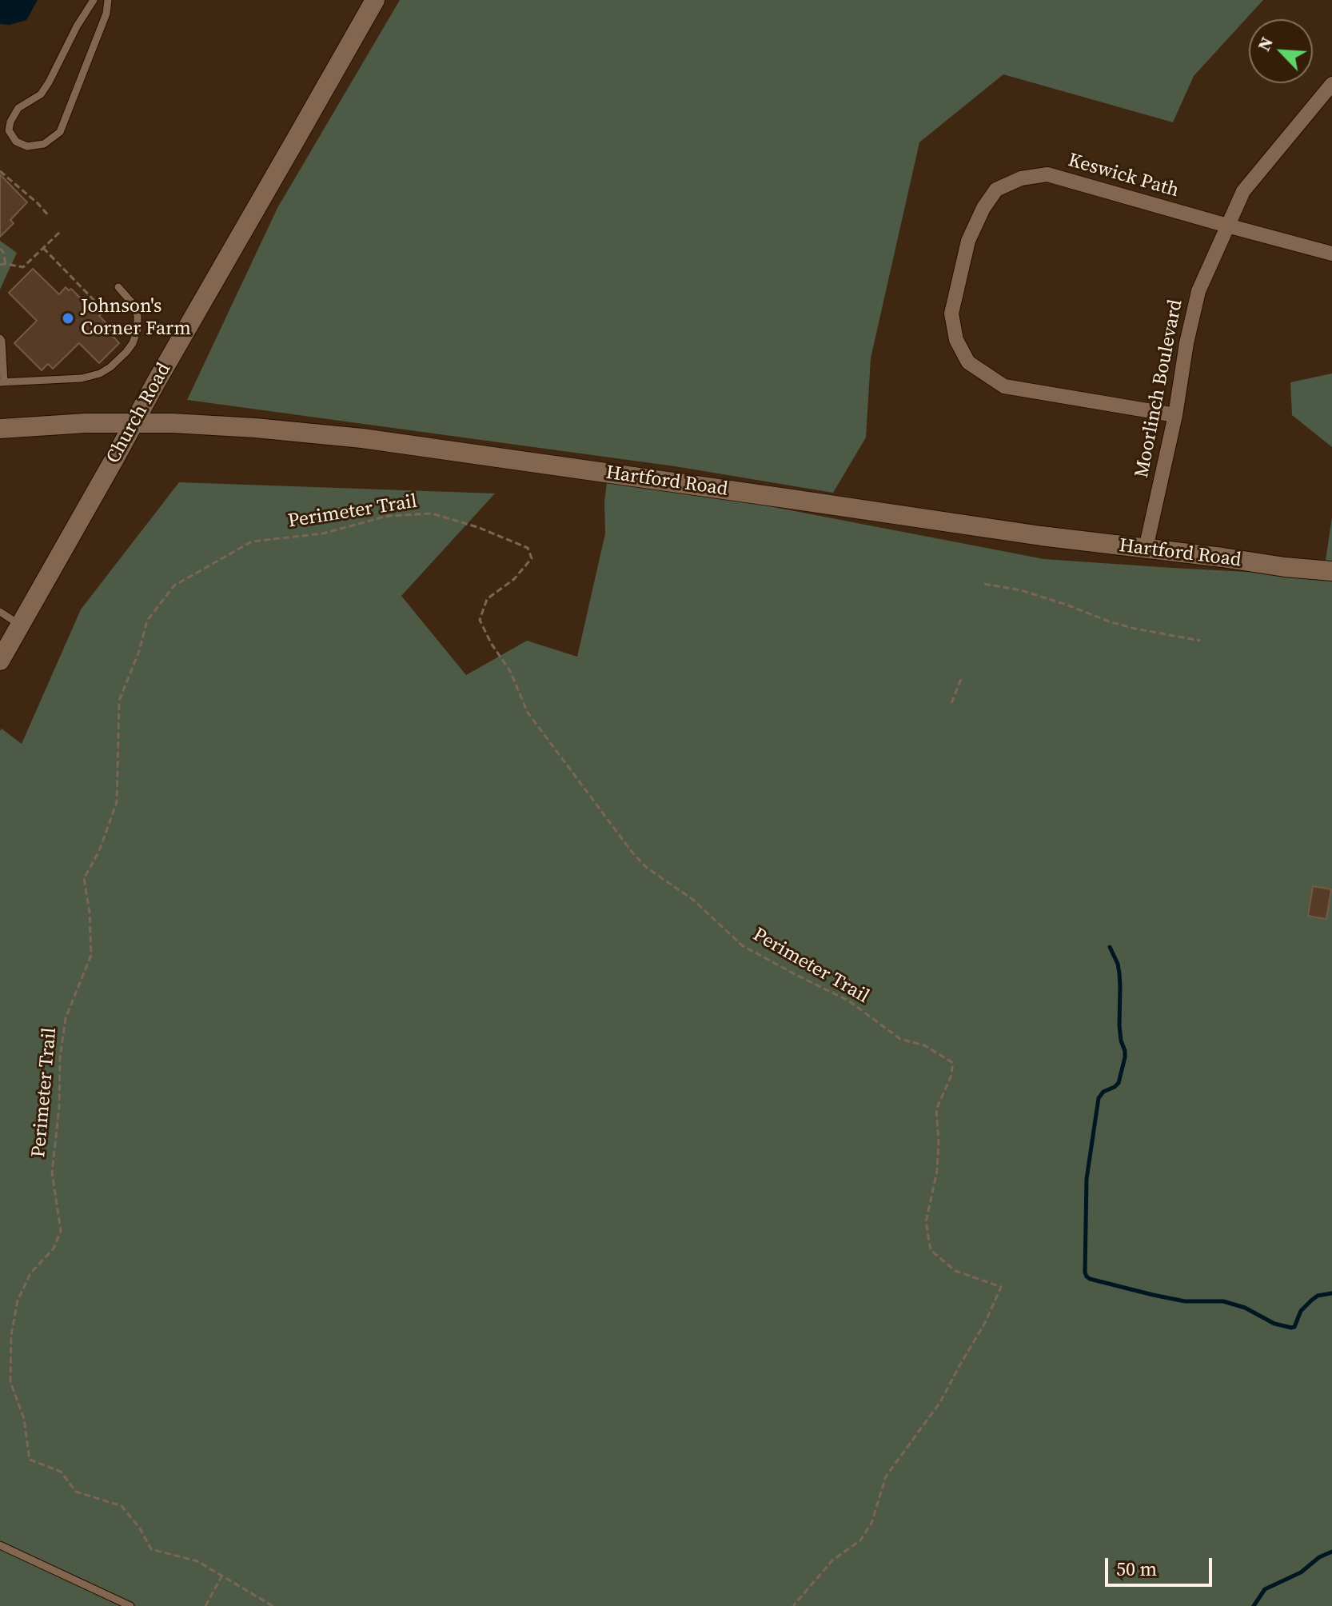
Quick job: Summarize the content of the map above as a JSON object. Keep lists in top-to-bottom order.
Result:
{
  "streets": {
    "street": [
      "Keswick Path",
      "Moorlinch Boulevard",
      "Church Road",
      "Hartford Road"
    ],
    "path": ["Perimeter Trail"]
  },
  "crossings": [
    ["Keswick Path", "Moorlinch Boulevard"],
    ["Moorlinch Boulevard", "Hartford Road"],
    ["Church Road", "Hartford Road"]
  ],
  "places": ["Johnson's Corner Farm"],
  "scale_bar": "50 m",
  "north": "top left"
}
